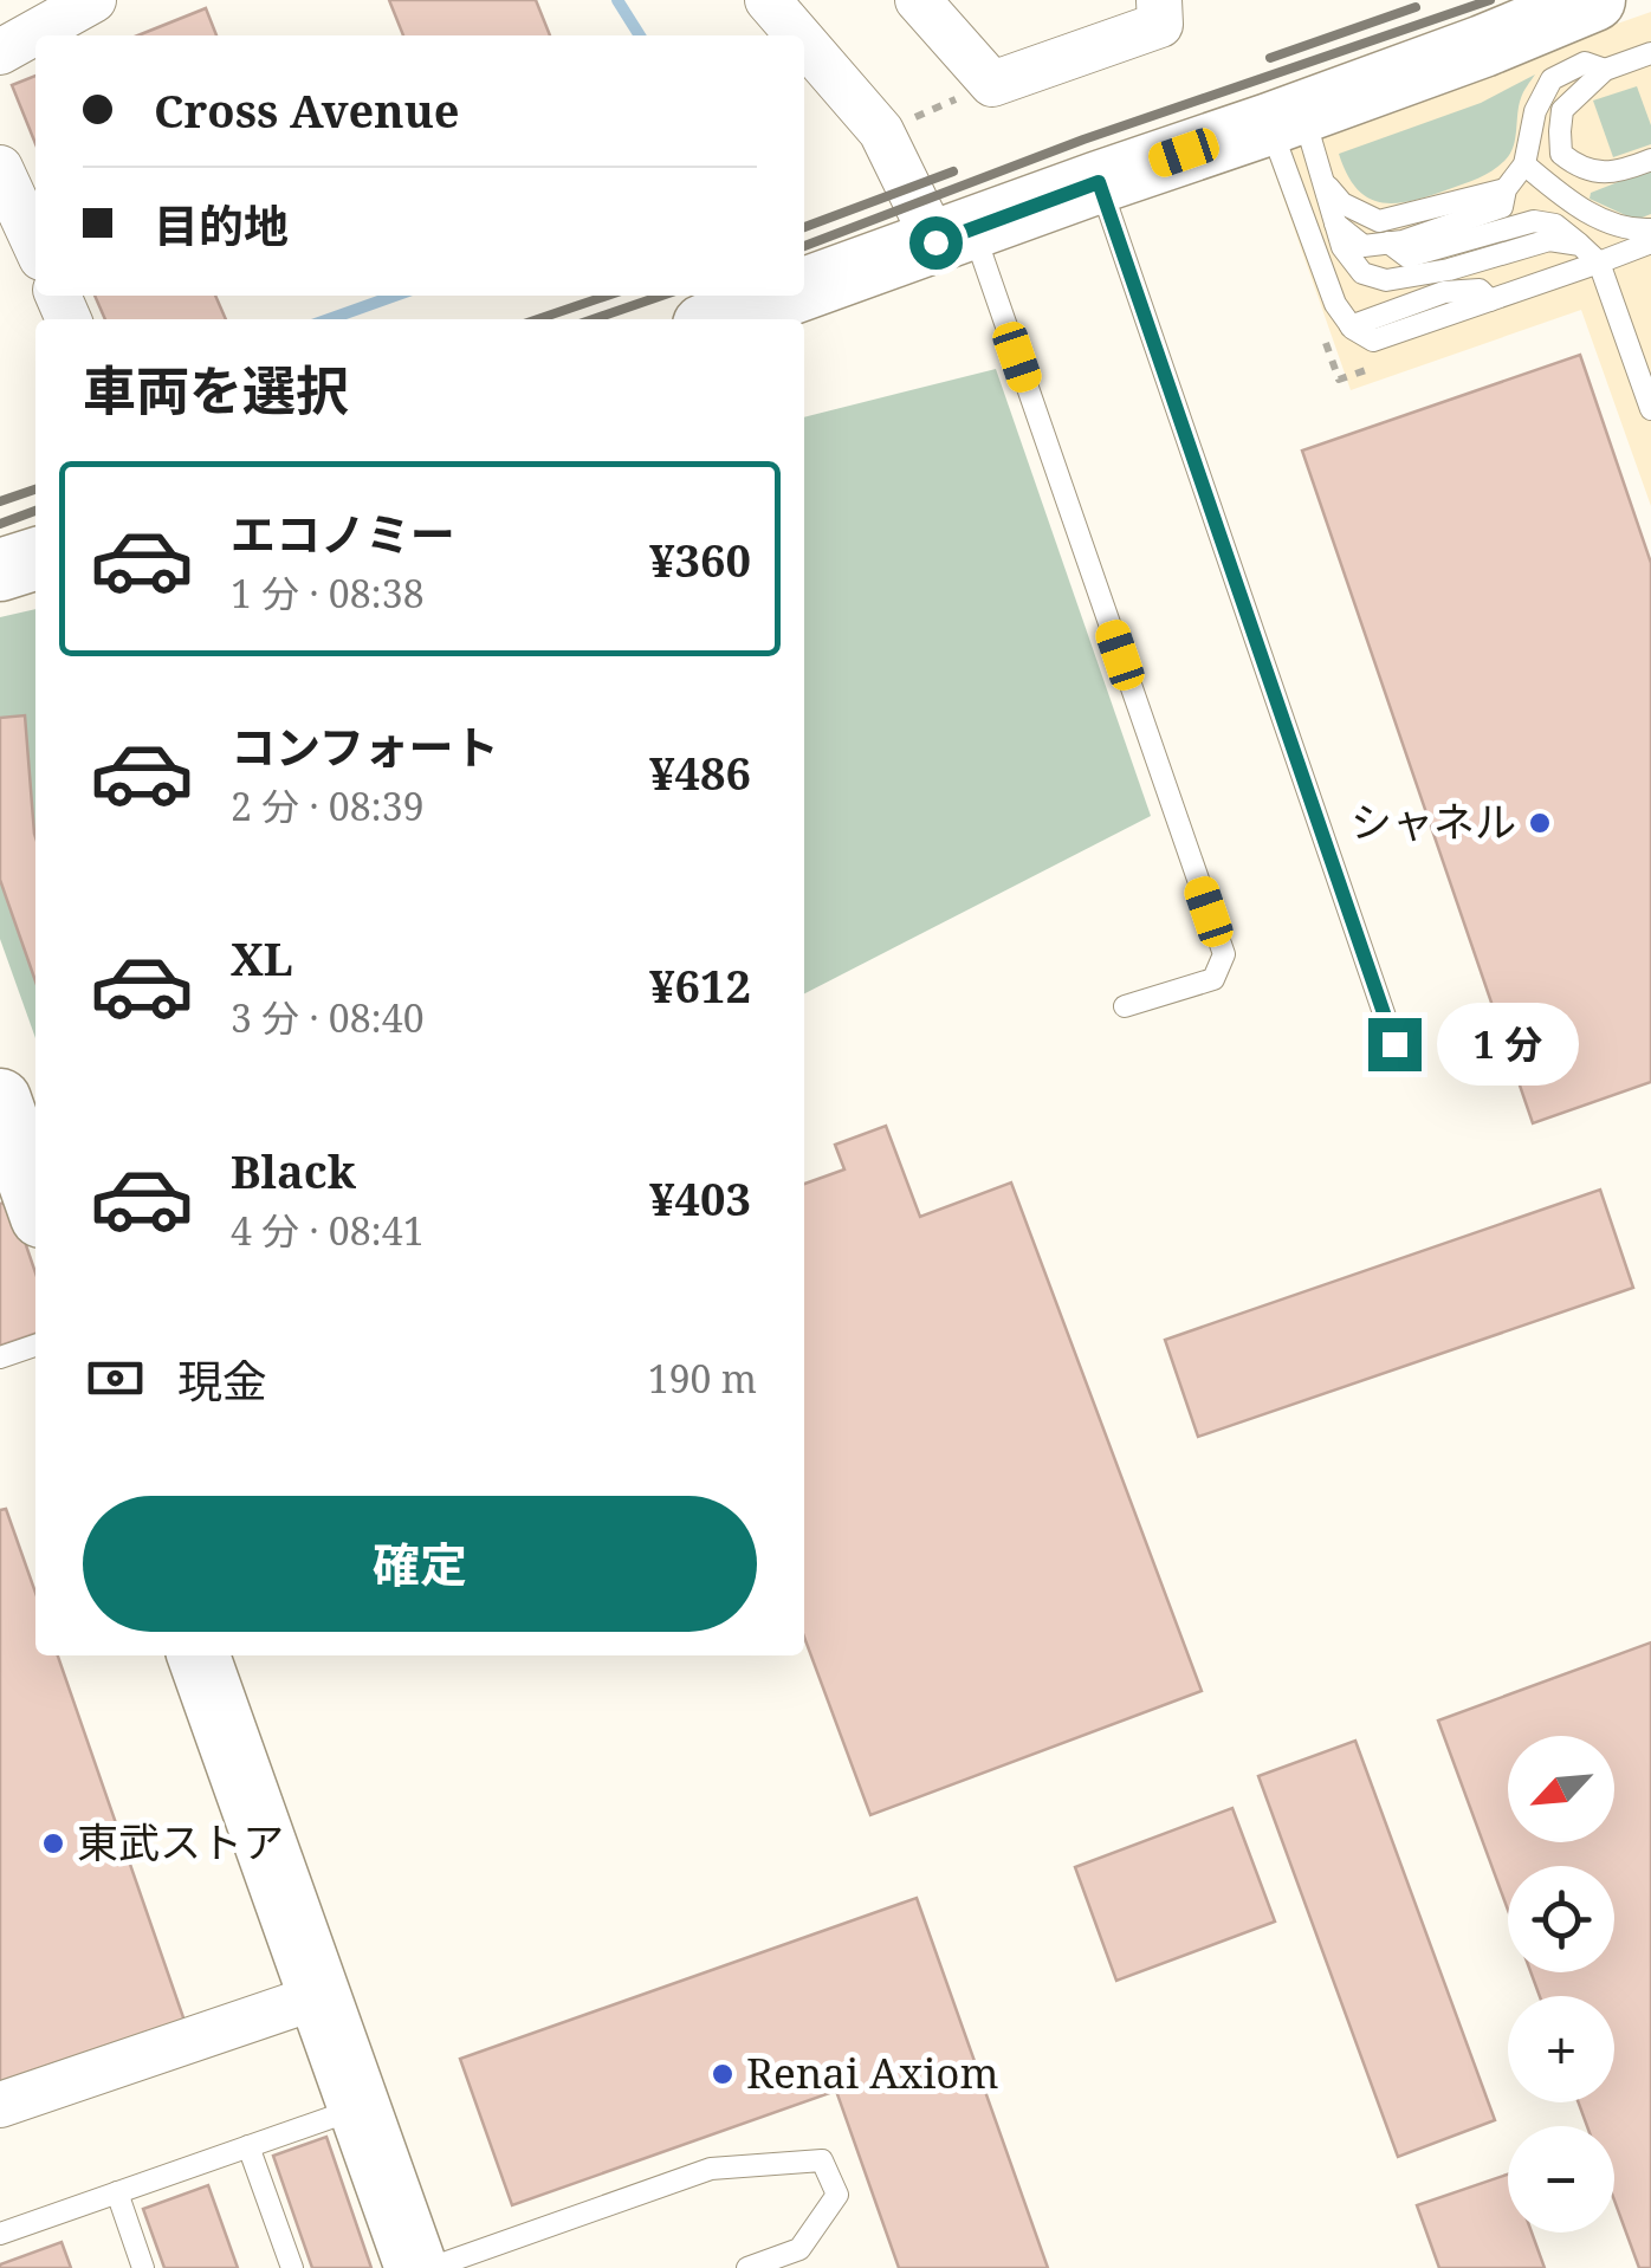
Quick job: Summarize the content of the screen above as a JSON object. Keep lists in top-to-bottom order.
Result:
{
  "places": ["シャネル", "東武ストア", "Renai Axiom"],
  "north": "bottom left",
  "page": {
    "banner": ["Cross Avenue", "目的地"],
    "heading": "車両を選択",
    "list": [
      {
        "name": "エコノミー",
        "note": "1 分 · 08:38",
        "value": "¥360"
      },
      {
        "name": "コンフォート",
        "note": "2 分 · 08:39",
        "value": "¥486"
      },
      {
        "name": "XL",
        "note": "3 分 · 08:40",
        "value": "¥612"
      },
      {
        "name": "Black",
        "note": "4 分 · 08:41",
        "value": "¥403"
      }
    ],
    "bubble": "1 分",
    "pay": ["現金", "190 m"],
    "buttons": "確定",
    "map_buttons": ["+", "−"]
  }
}
